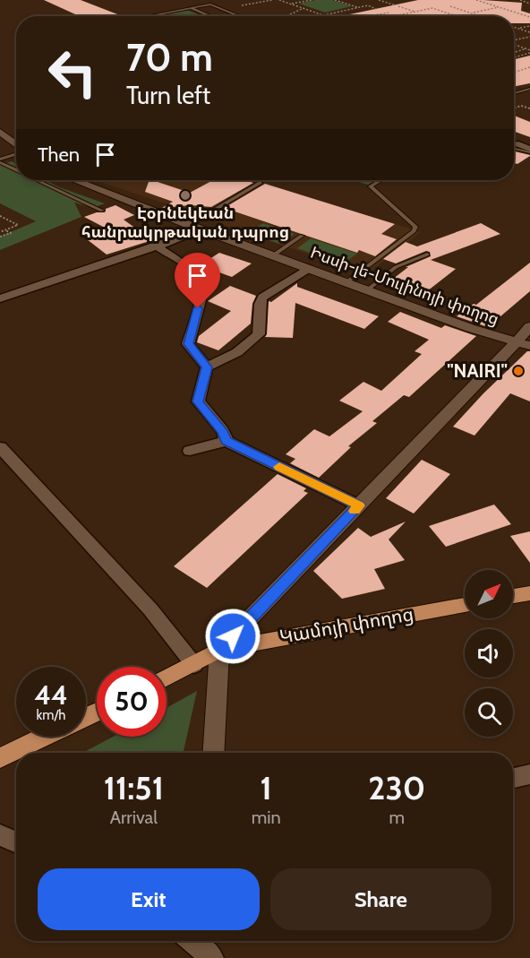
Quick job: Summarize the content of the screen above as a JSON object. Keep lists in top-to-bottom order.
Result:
{
  "streets": {
    "main road": ["Կամոյի փողոց"],
    "street": ["Իսսի-լե-Մուլինոյի փողոց"]
  },
  "places": ["Էօրնեկեան հանրակրթական դպրոց", "\"NAIRI\""],
  "north": "top right",
  "page": {
    "turn": ["70 m", "Turn left"],
    "then": "Then",
    "speed": "44 km/h",
    "limit": "50",
    "eta": [
      "11:51",
      "Arrival",
      "1",
      "min",
      "230",
      "m"
    ],
    "buttons": ["Exit", "Share"]
  }
}
